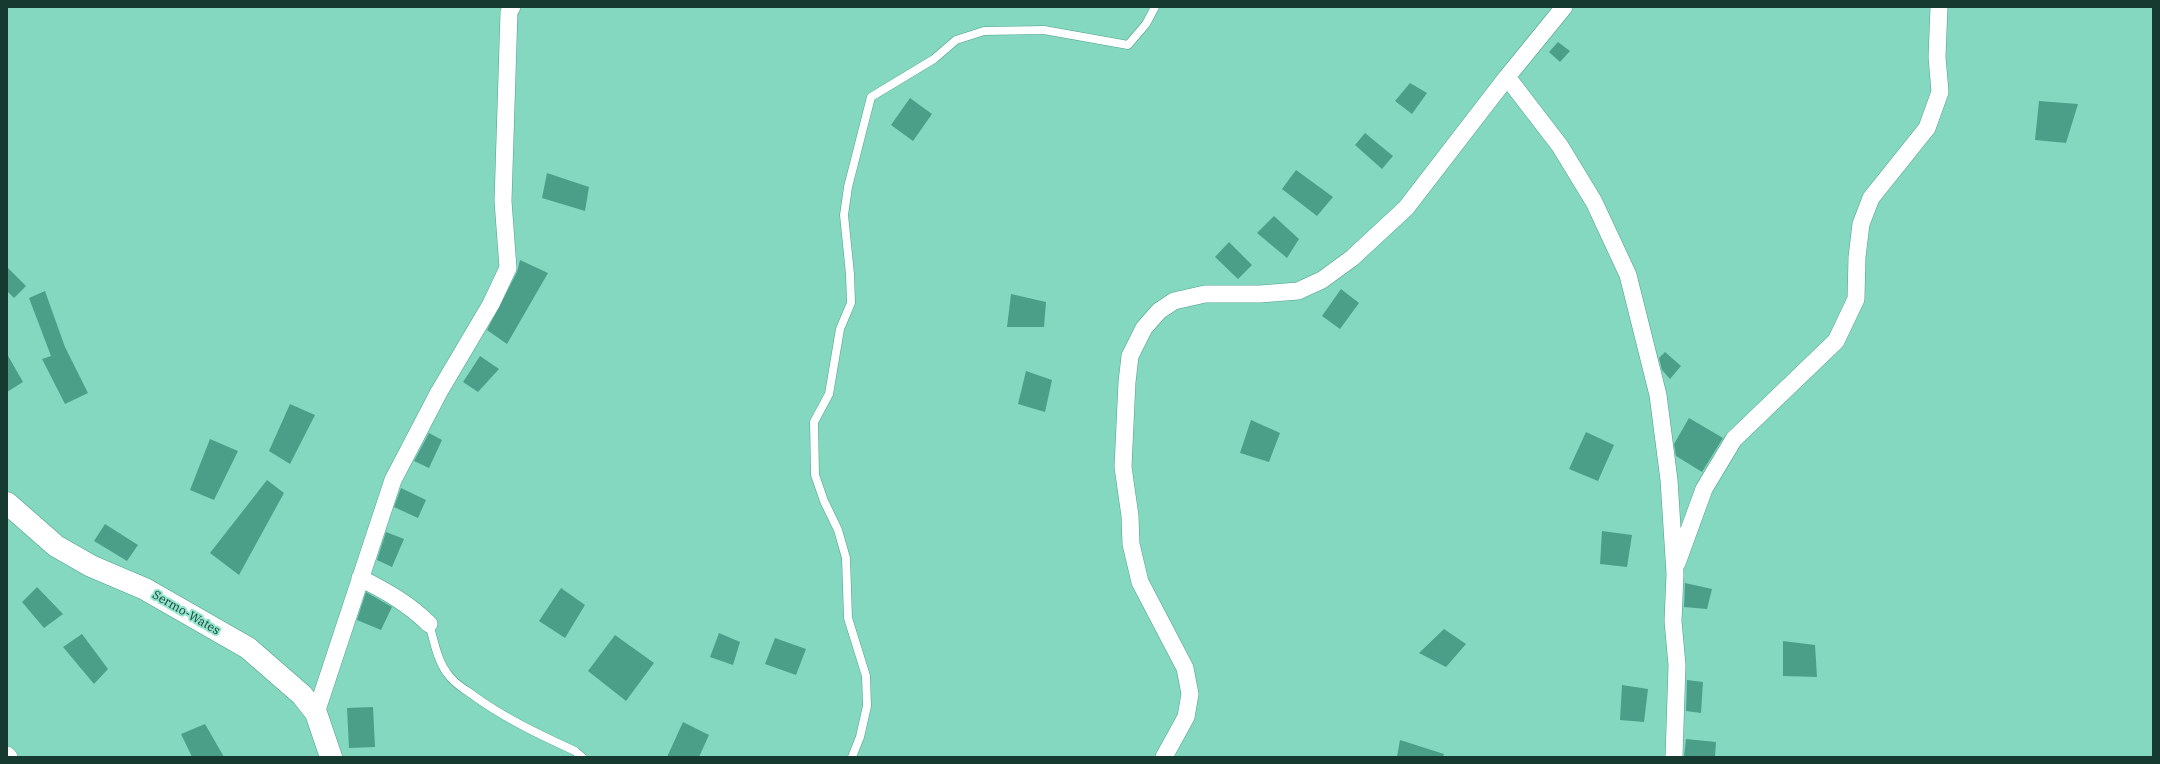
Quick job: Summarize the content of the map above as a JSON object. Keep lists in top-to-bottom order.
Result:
{
  "streets": {
    "main road": ["Sermo-Wates"]
  }
}
